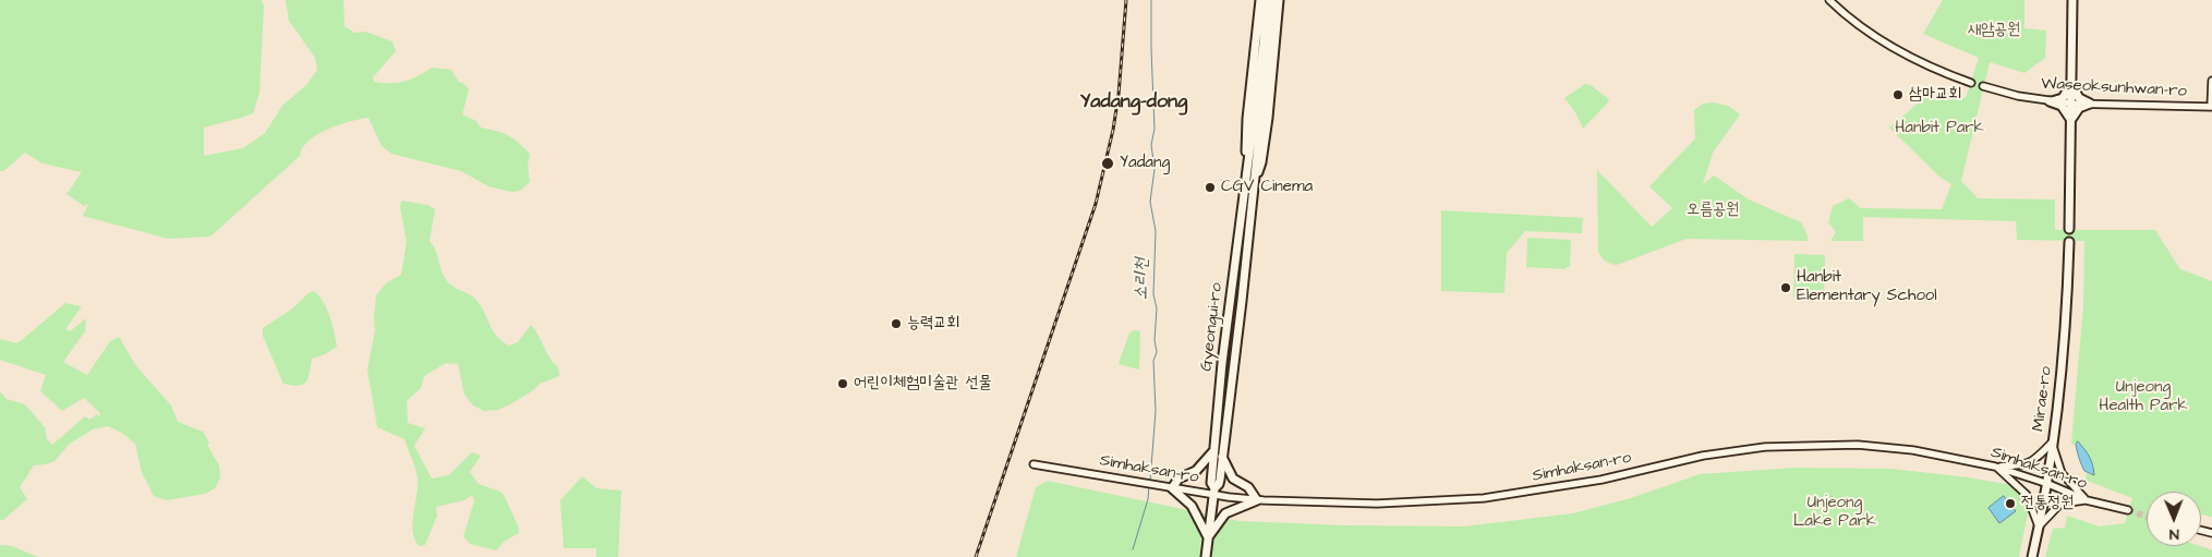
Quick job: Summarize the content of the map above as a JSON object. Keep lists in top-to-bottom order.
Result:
{
  "streets": {
    "main road": ["Gyeongui-ro", "Mirae-ro"],
    "street": ["Waseoksunhwan-ro", "Simhaksan-ro"]
  },
  "crossings": [
    ["Gyeongui-ro", "Simhaksan-ro"],
    ["Mirae-ro", "Simhaksan-ro"]
  ],
  "districts": ["Yadang-dong"],
  "water": ["소리천"],
  "parks": [
    "새암공원",
    "Hanbit Park",
    "오름공원",
    "Unjeong Health Park",
    "Unjeong Lake Park"
  ],
  "places": [
    "삼마교회",
    "Yadang",
    "CGV Cinema",
    "Hanbit Elementary School",
    "능력교회",
    "어린이체험미술관 선물",
    "전통정원"
  ],
  "north": "bottom"
}
